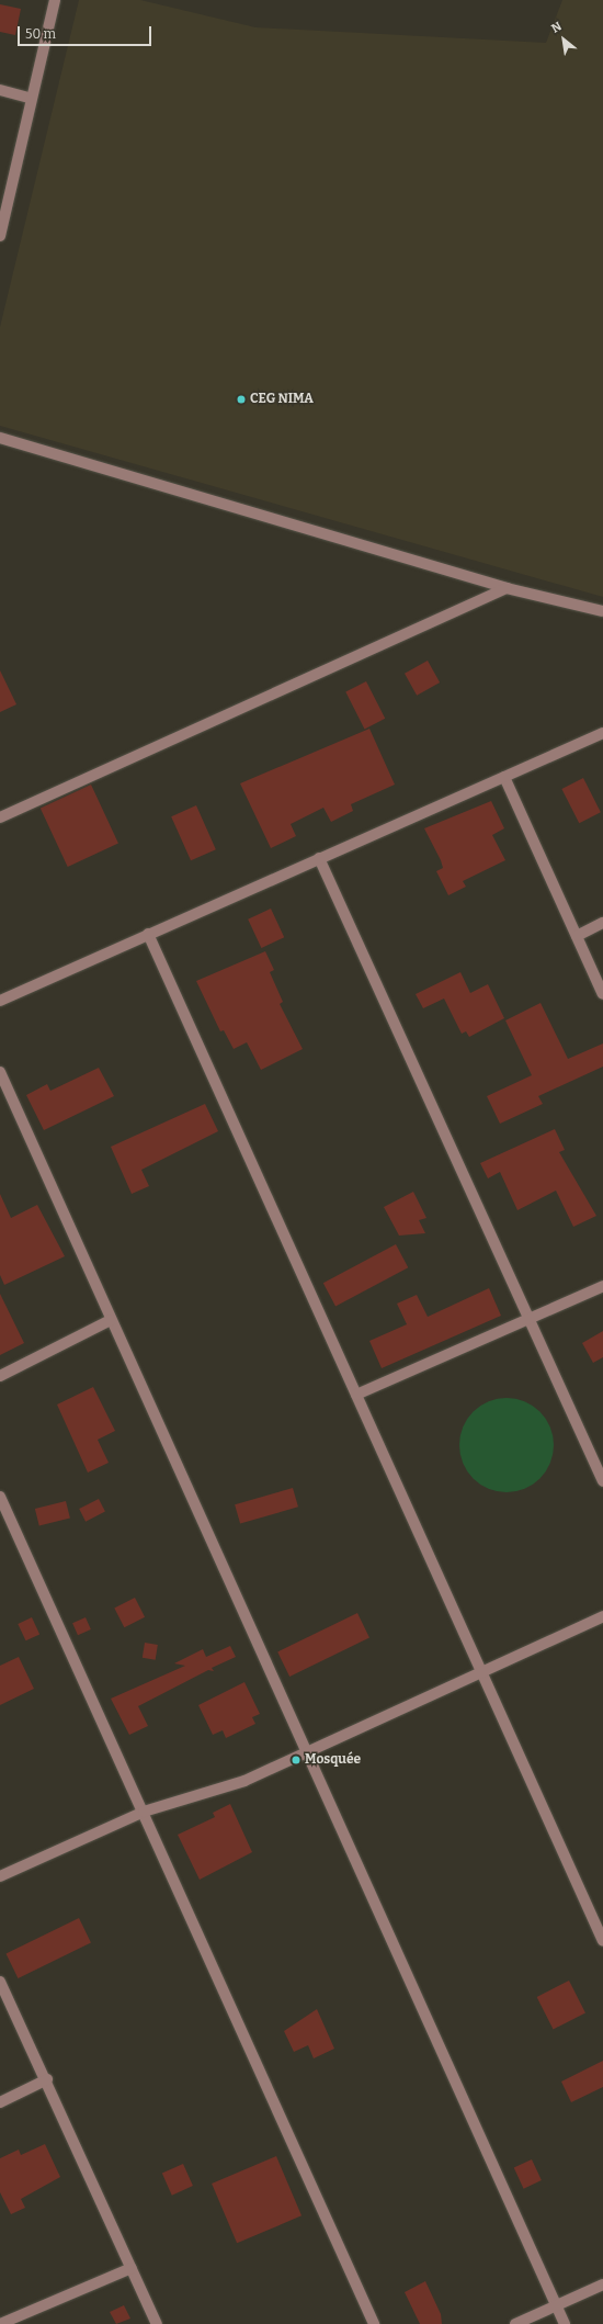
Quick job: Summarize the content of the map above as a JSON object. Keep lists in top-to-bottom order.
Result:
{
  "places": ["CEG NIMA", "Mosquée"],
  "scale_bar": "50 m",
  "north": "top left"
}
